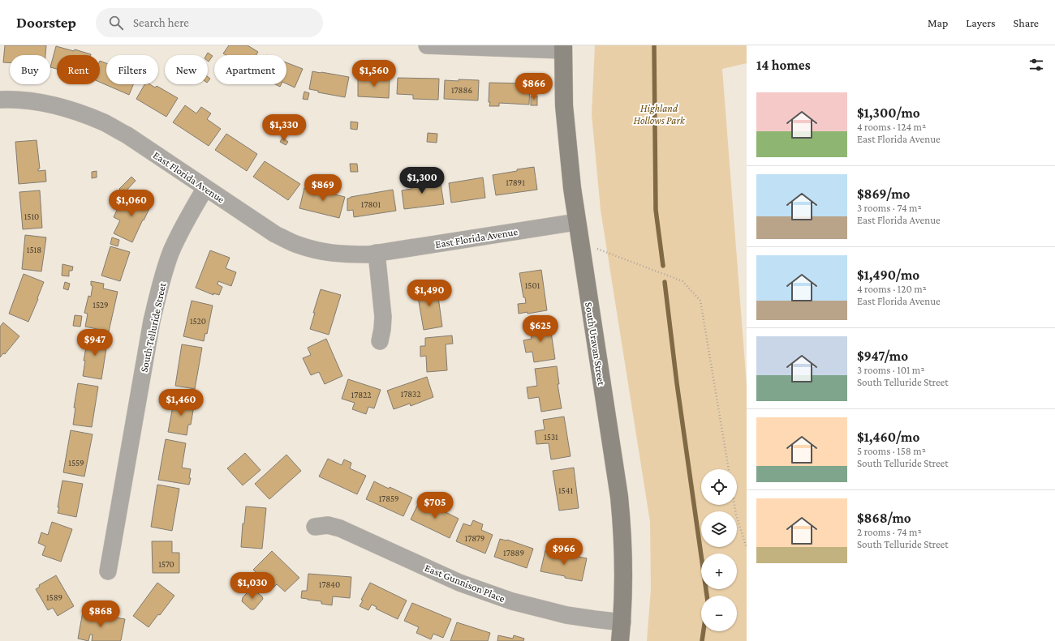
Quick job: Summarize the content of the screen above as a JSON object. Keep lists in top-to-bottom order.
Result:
{
  "streets": {
    "street": [
      "East Florida Avenue",
      "South Telluride Street",
      "South Uravan Street",
      "East Gunnison Place"
    ]
  },
  "crossings": [
    ["East Florida Avenue", "South Telluride Street"],
    ["East Florida Avenue", "South Uravan Street"],
    ["South Uravan Street", "East Gunnison Place"]
  ],
  "parks": ["Highland Hollows Park"],
  "house_numbers": [
    "17886",
    "17891",
    "17801",
    "1510",
    "1518",
    "1501",
    "1529",
    "1520",
    "17832",
    "17822",
    "1531",
    "1559",
    "1541",
    "17859",
    "17879",
    "17889",
    "1570",
    "17840",
    "1589"
  ],
  "page": {
    "header": "Doorstep",
    "search": "Search here",
    "nav": ["Map", "Layers", "Share"],
    "heading": "14 homes",
    "chip": [
      "Buy",
      "Rent",
      "Filters",
      "New",
      "Apartment"
    ],
    "price": [
      "$1,560",
      "$866",
      "$1,330",
      "$1,300",
      "$869",
      "$1,060",
      "$1,490",
      "$625",
      "$947",
      "$1,460",
      "$705",
      "$966",
      "$1,030",
      "$868"
    ],
    "list": [
      {
        "name": "$1,300/mo",
        "note": "4 rooms · 124 m² · East Florida Avenue"
      },
      {
        "name": "$869/mo",
        "note": "3 rooms · 74 m² · East Florida Avenue"
      },
      {
        "name": "$1,490/mo",
        "note": "4 rooms · 120 m² · East Florida Avenue"
      },
      {
        "name": "$947/mo",
        "note": "3 rooms · 101 m² · South Telluride Street"
      },
      {
        "name": "$1,460/mo",
        "note": "5 rooms · 158 m² · South Telluride Street"
      },
      {
        "name": "$868/mo",
        "note": "2 rooms · 74 m² · South Telluride Street"
      }
    ],
    "map_buttons": ["+", "−"]
  }
}
